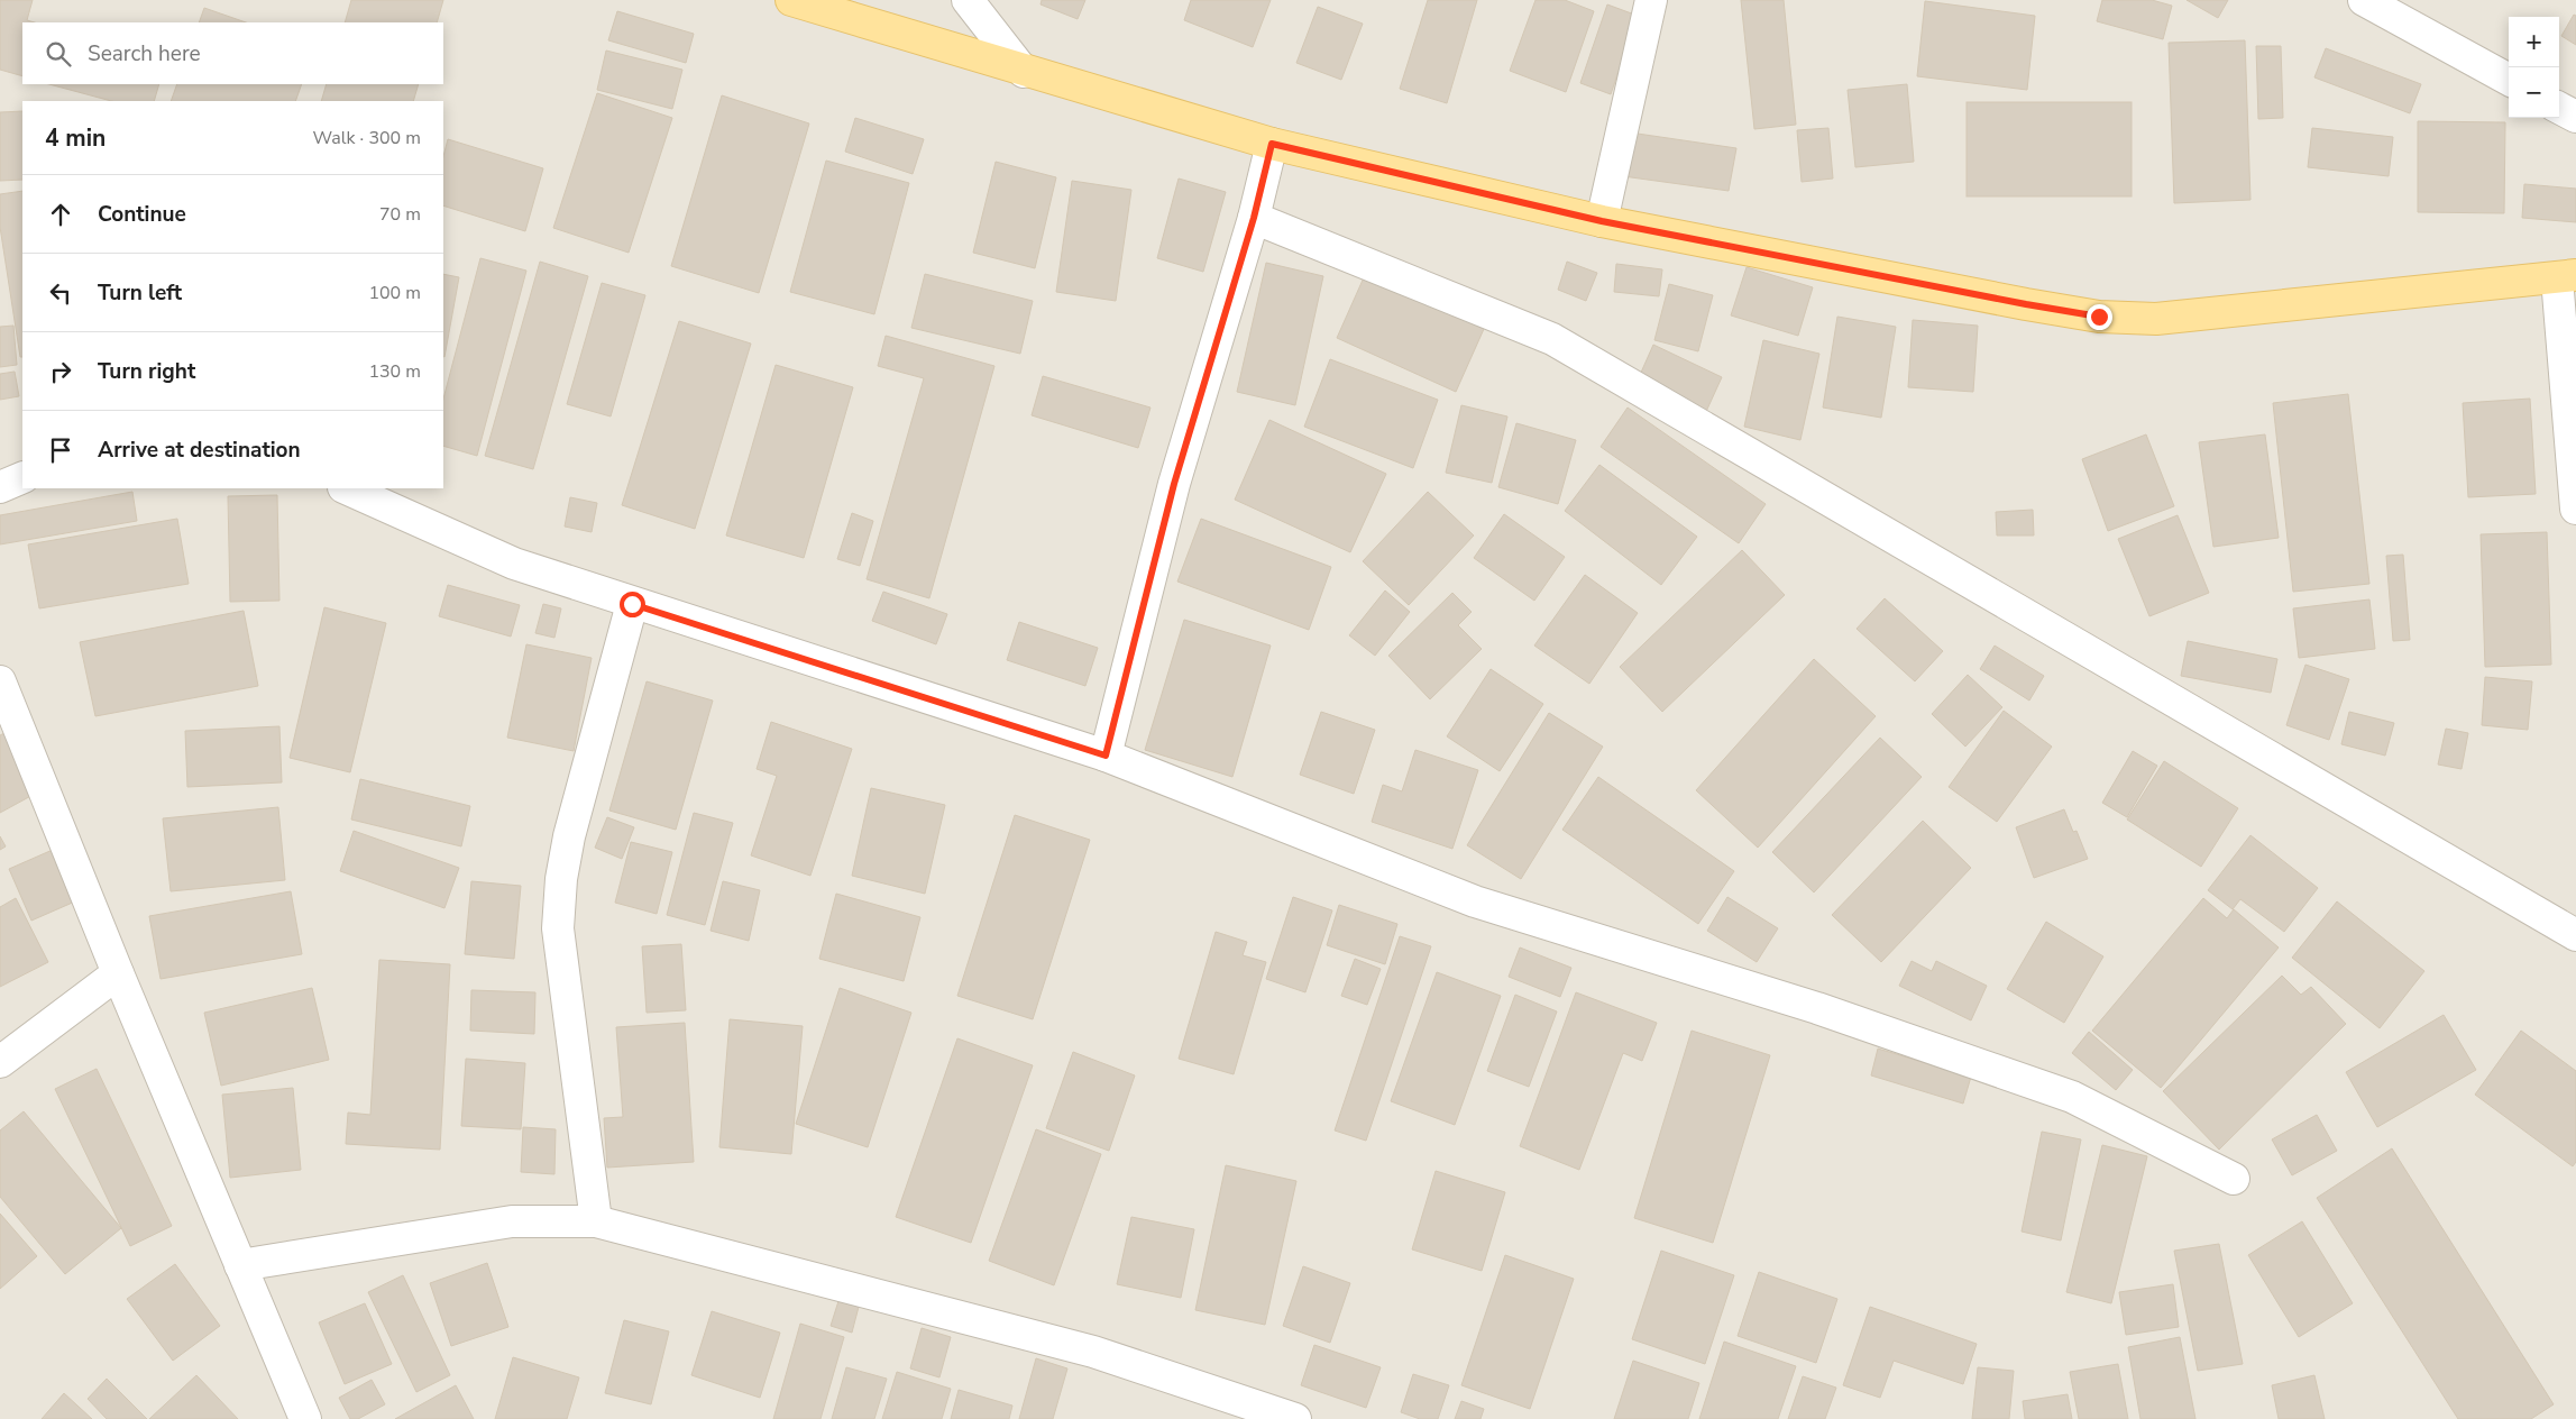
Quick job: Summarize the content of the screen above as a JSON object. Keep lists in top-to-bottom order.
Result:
{
  "page": {
    "map_buttons": ["+", "−"],
    "search": "Search here",
    "heading": ["4 min", "Walk · 300 m"],
    "list": [
      ["Continue", "70 m"],
      ["Turn left", "100 m"],
      ["Turn right", "130 m"],
      "Arrive at destination"
    ]
  }
}
